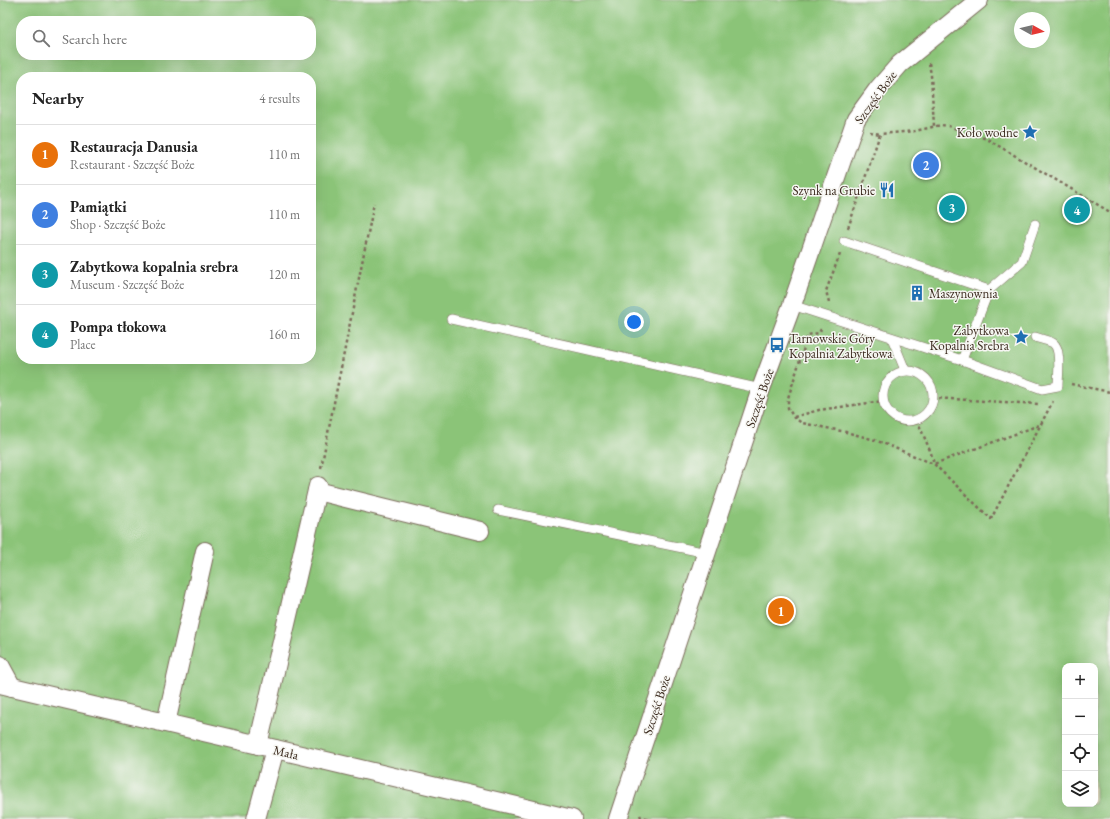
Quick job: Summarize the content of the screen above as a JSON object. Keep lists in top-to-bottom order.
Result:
{
  "streets": {
    "street": ["Szczęść Boże", "Mała"]
  },
  "places": {
    "place": ["Koło wodne", "Zabytkowa Kopalnia Srebra"],
    "restaurant": ["Szynk na Grubie"],
    "building": ["Maszynownia"],
    "bus stop": ["Tarnowskie Góry Kopalnia Zabytkowa"]
  },
  "north": "right",
  "page": {
    "search": "Search here",
    "heading": ["Nearby", "4 results"],
    "list": [
      {
        "mark": "1",
        "name": "Restauracja Danusia",
        "note": "Restaurant · Szczęść Boże",
        "value": "110 m"
      },
      {
        "mark": "2",
        "name": "Pamiątki",
        "note": "Shop · Szczęść Boże",
        "value": "110 m"
      },
      {
        "mark": "3",
        "name": "Zabytkowa kopalnia srebra",
        "note": "Museum · Szczęść Boże",
        "value": "120 m"
      },
      {
        "mark": "4",
        "name": "Pompa tłokowa",
        "note": "Place",
        "value": "160 m"
      }
    ],
    "pins": [
      "2",
      "3",
      "4",
      "1"
    ],
    "map_buttons": ["+", "−"]
  }
}
